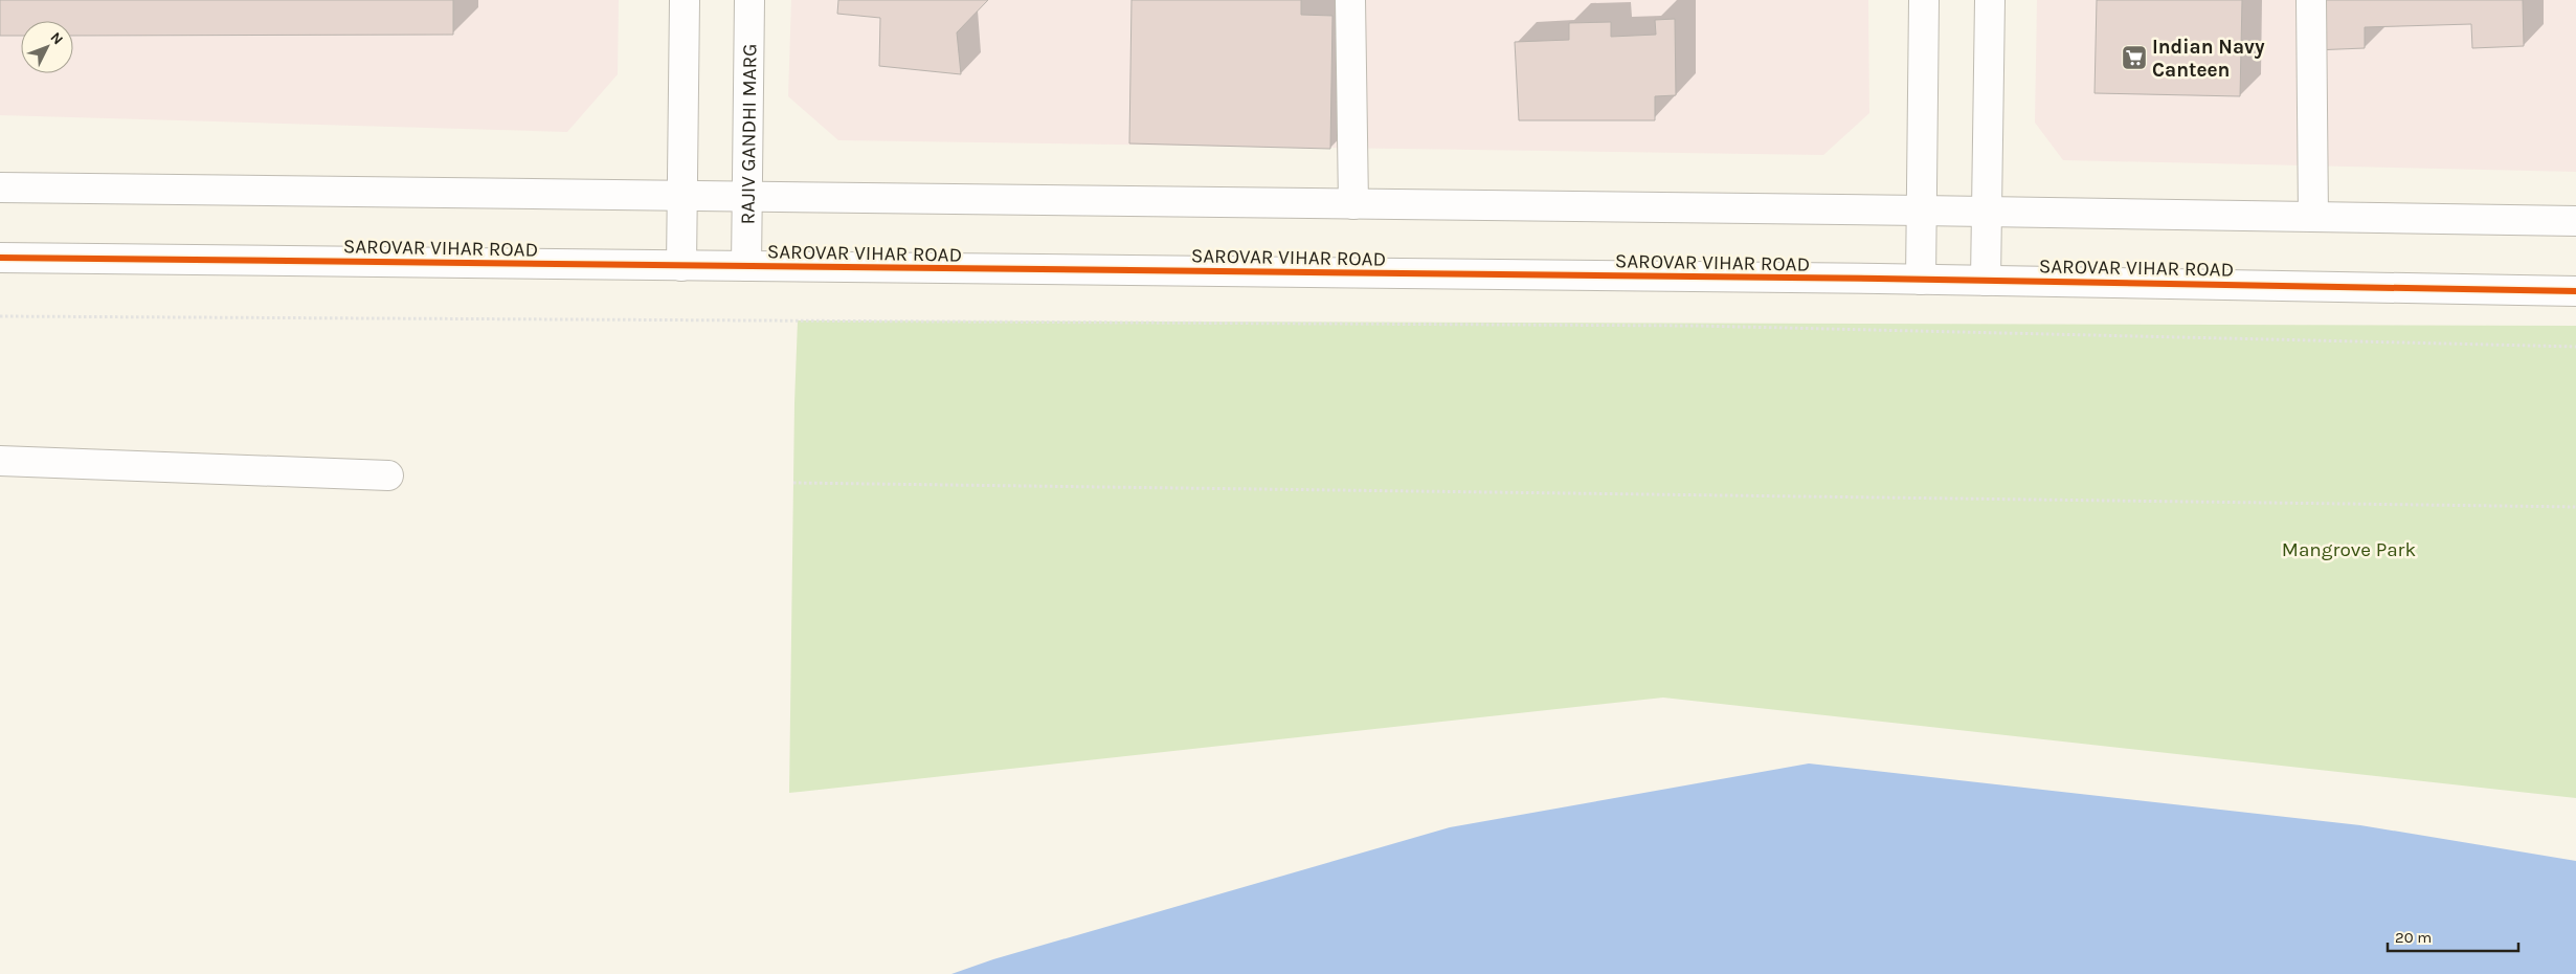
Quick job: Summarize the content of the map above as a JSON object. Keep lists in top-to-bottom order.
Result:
{
  "streets": {
    "street": ["RAJIV GANDHI MARG", "SAROVAR VIHAR ROAD"]
  },
  "crossings": [
    ["RAJIV GANDHI MARG", "SAROVAR VIHAR ROAD"]
  ],
  "parks": ["Mangrove Park"],
  "places": {
    "supermarket": ["Indian Navy Canteen"]
  },
  "scale_bar": "20 m",
  "north": "top right"
}
